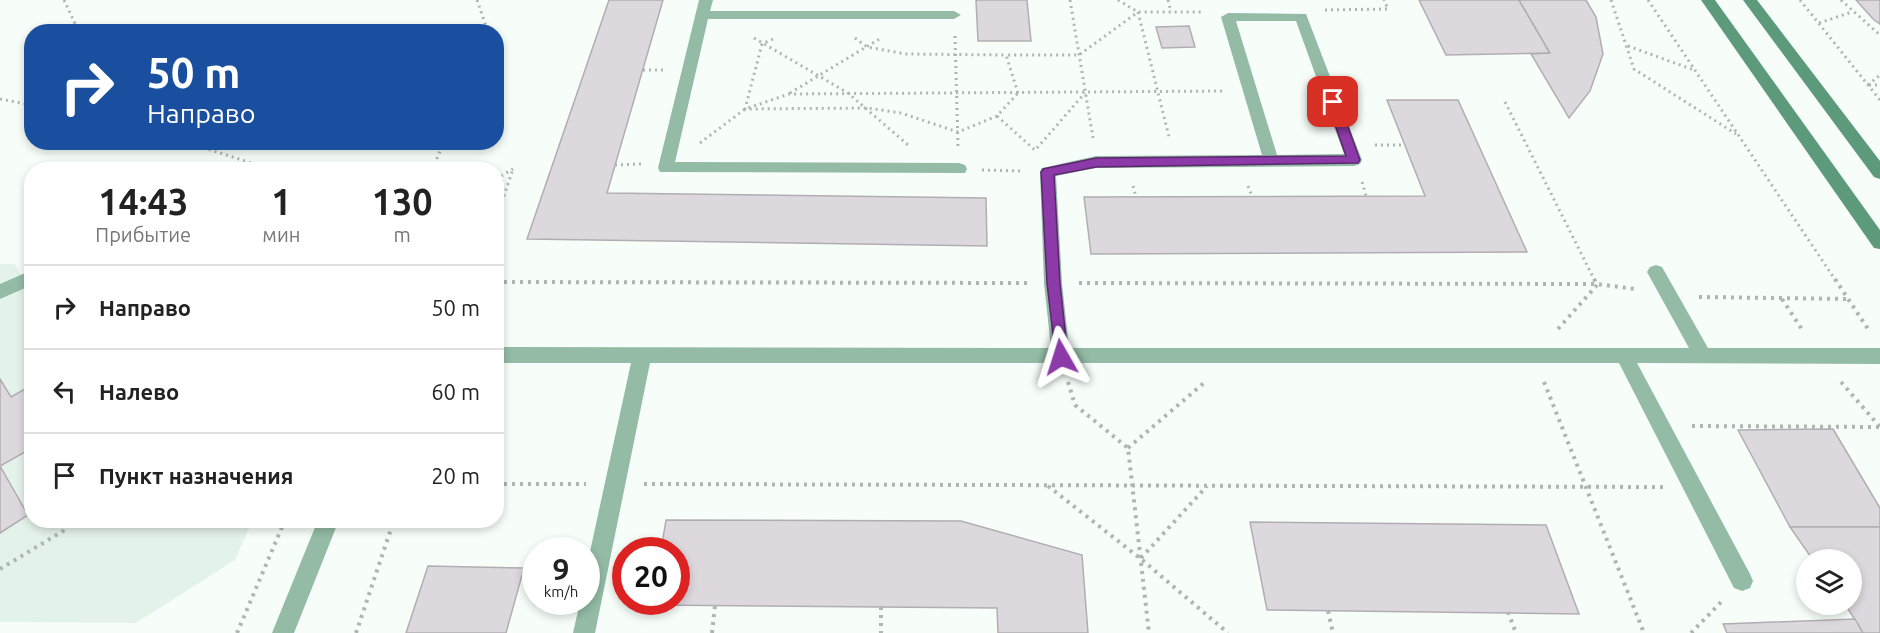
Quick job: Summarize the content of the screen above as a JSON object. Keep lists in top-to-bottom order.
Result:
{
  "page": {
    "turn": ["50 m", "Направо"],
    "eta": [
      "14:43",
      "Прибытие",
      "1",
      "мин",
      "130",
      "m"
    ],
    "list": [
      {
        "name": "Направо",
        "value": "50 m"
      },
      {
        "name": "Налево",
        "value": "60 m"
      },
      {
        "name": "Пункт назначения",
        "value": "20 m"
      }
    ],
    "speed": "9 km/h",
    "limit": "20"
  }
}
